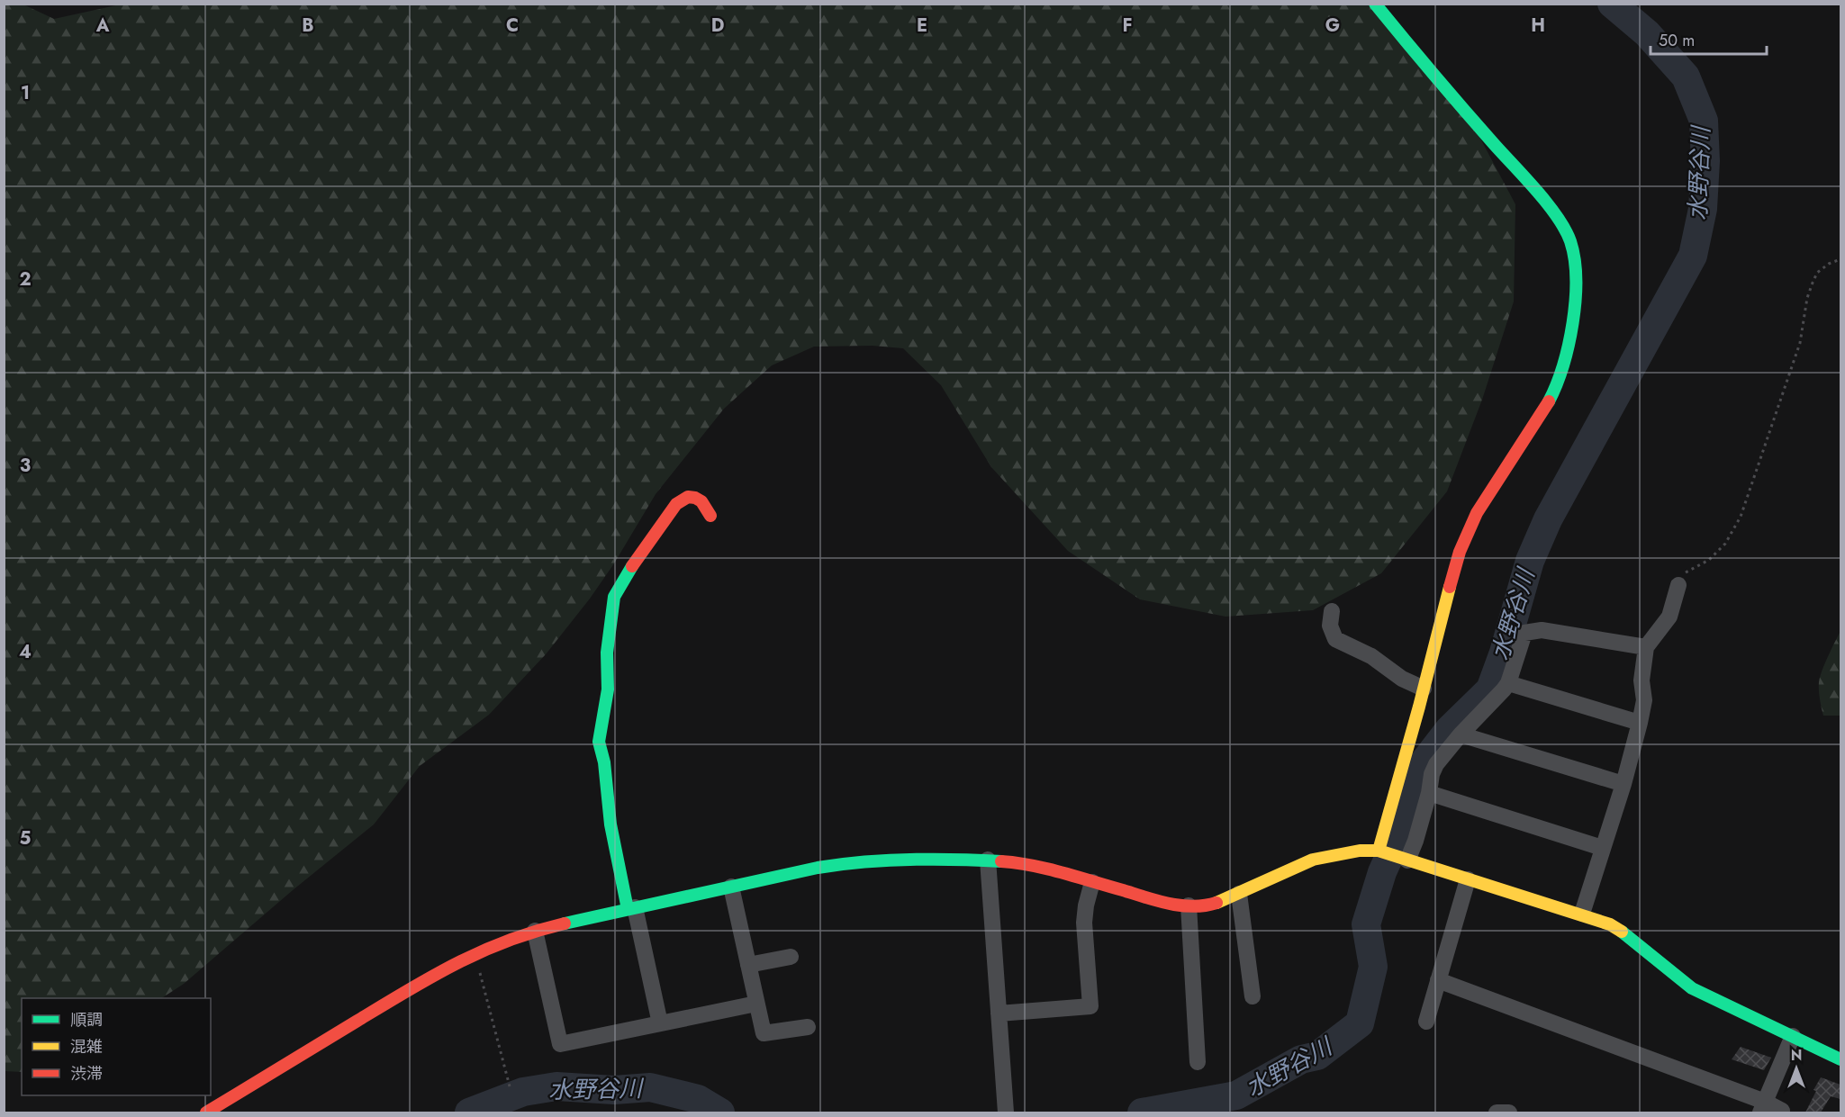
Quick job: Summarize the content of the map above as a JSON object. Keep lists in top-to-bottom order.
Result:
{
  "water": ["水野谷川"],
  "legend": ["順調", "混雑", "渋滞"],
  "scale_bar": "50 m",
  "north": "top",
  "grid": {
    "columns": [
      "A",
      "B",
      "C",
      "D",
      "E",
      "F",
      "G",
      "H"
    ],
    "rows": [
      "1",
      "2",
      "3",
      "4",
      "5"
    ]
  }
}
